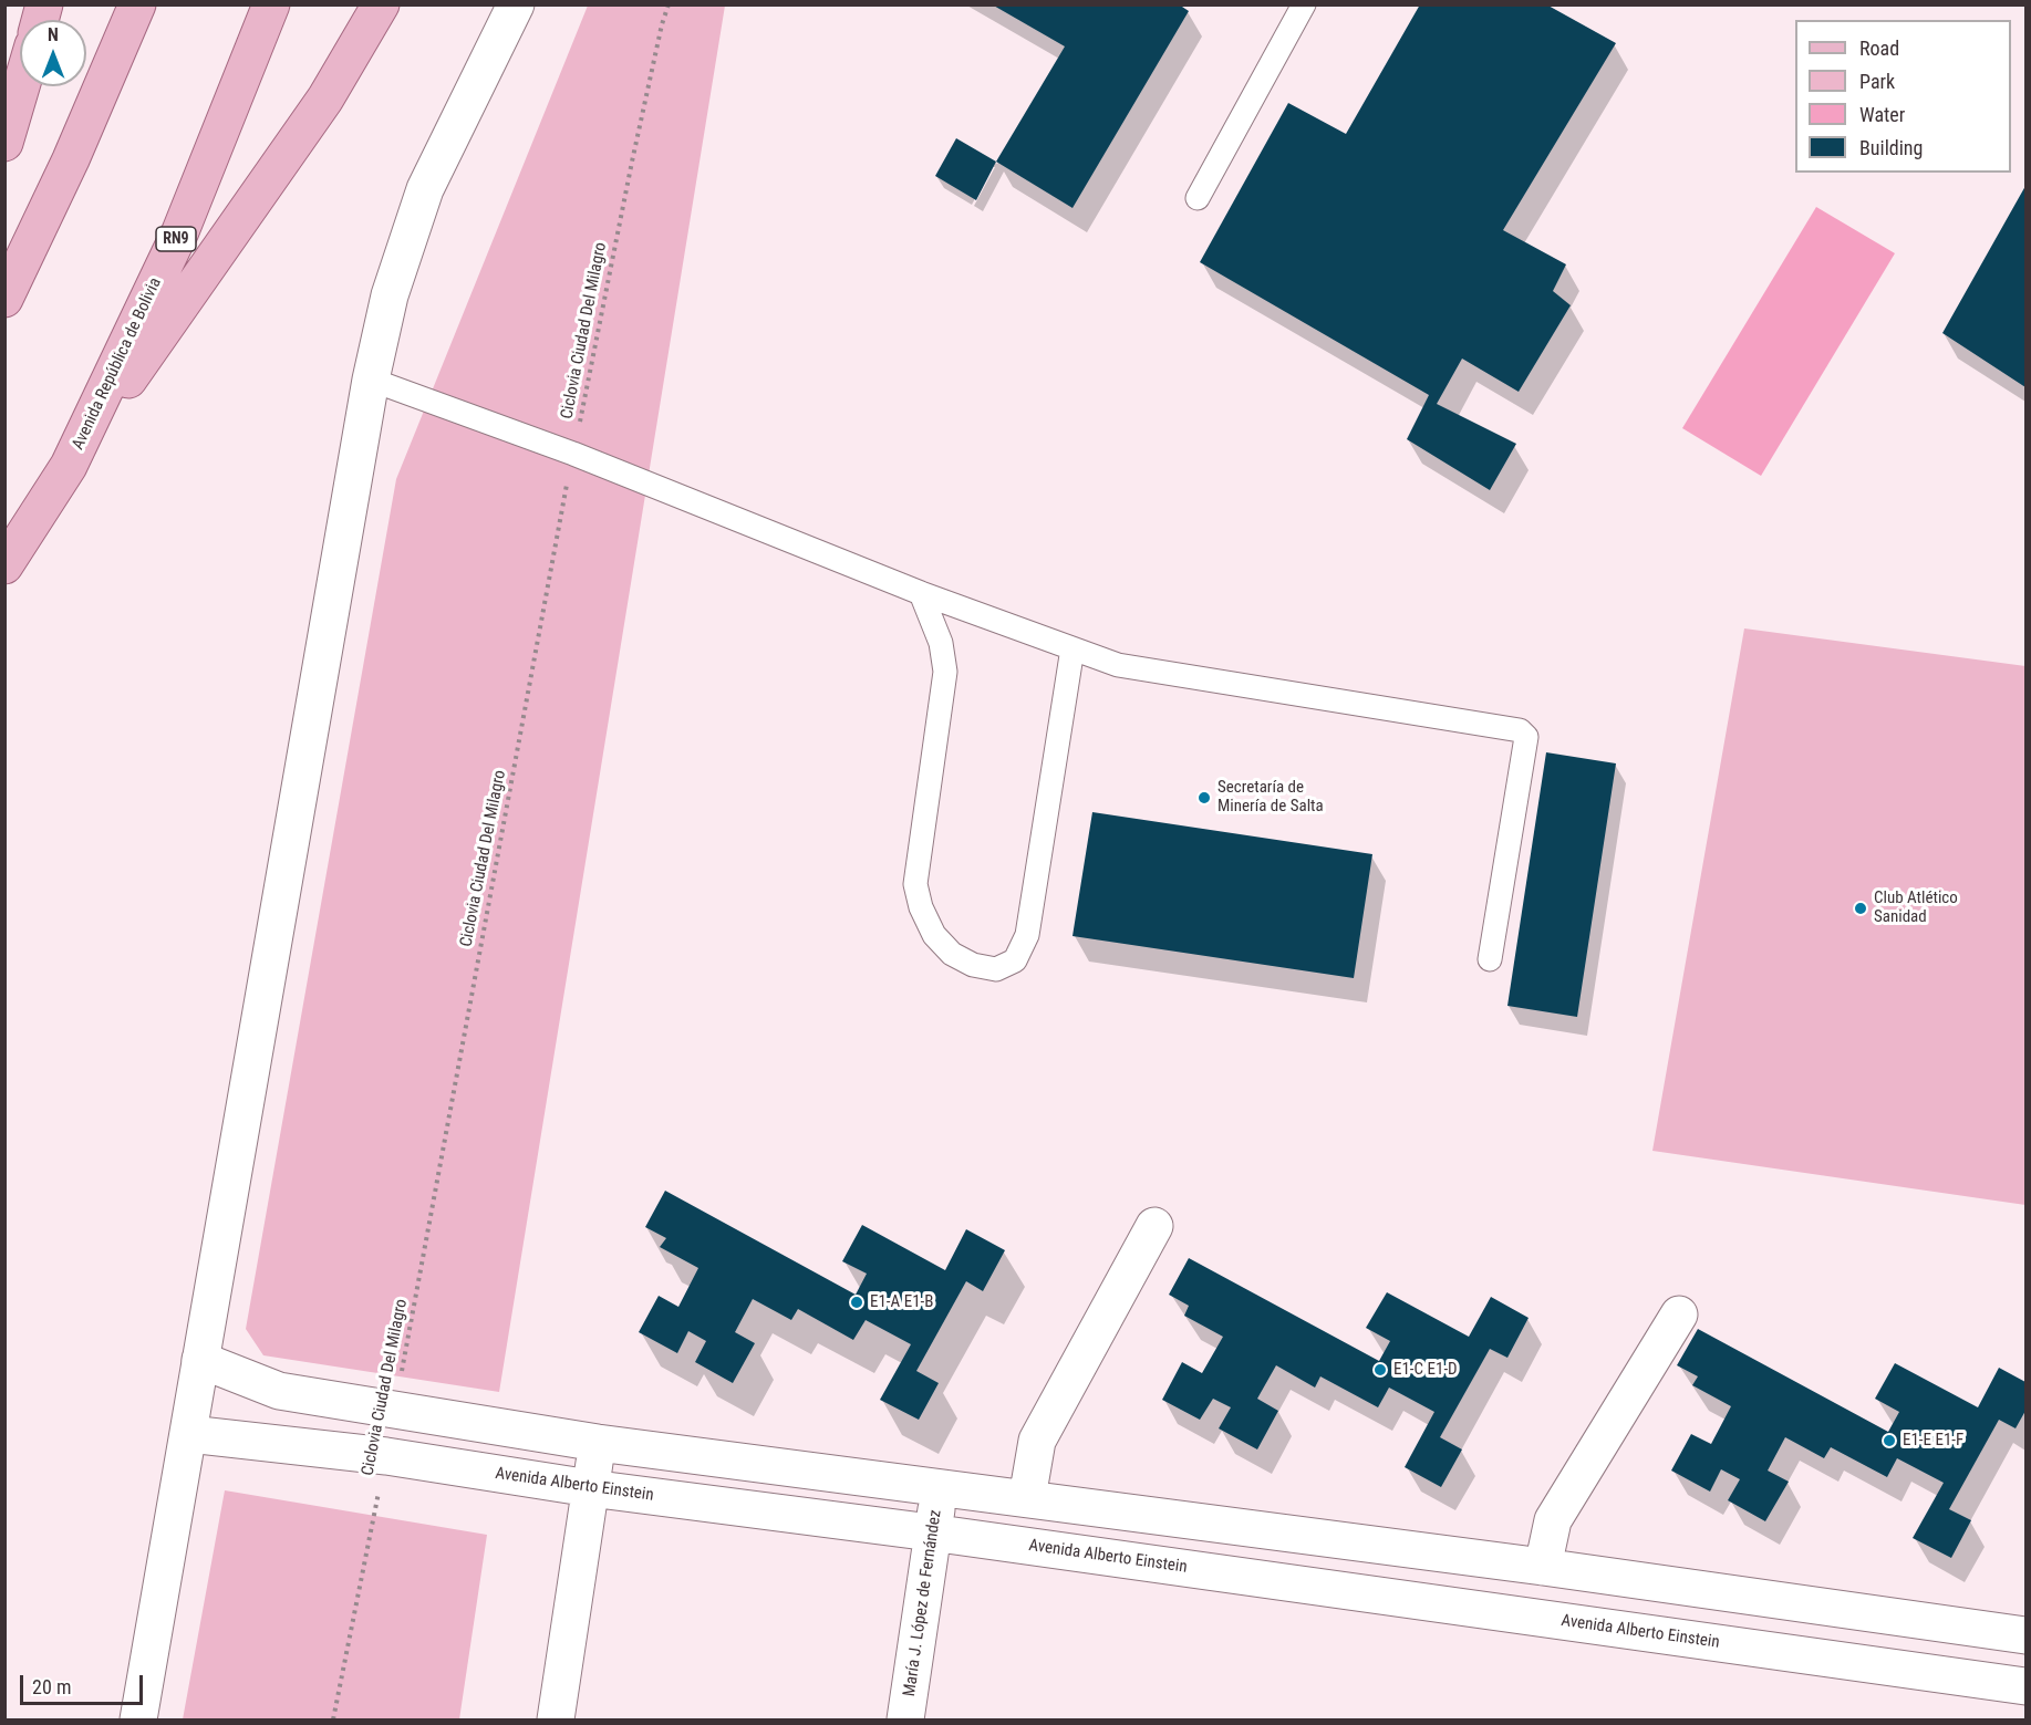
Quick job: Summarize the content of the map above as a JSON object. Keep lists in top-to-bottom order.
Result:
{
  "streets": {
    "main road": ["RN9", "Avenida República de Bolivia"],
    "street": ["Avenida Alberto Einstein", "María J. López de Fernández"],
    "path": ["Ciclovia Ciudad Del Milagro"]
  },
  "crossings": [
    ["Ciclovia Ciudad Del Milagro", "Avenida Alberto Einstein"],
    ["Avenida Alberto Einstein", "María J. López de Fernández"]
  ],
  "places": [
    "Secretaría de Minería de Salta",
    "Club Atlético Sanidad",
    "E1-A E1-B",
    "E1-C E1-D",
    "E1-E E1-F"
  ],
  "legend": [
    "Road",
    "Park",
    "Water",
    "Building"
  ],
  "scale_bar": "20 m",
  "north": "top"
}
